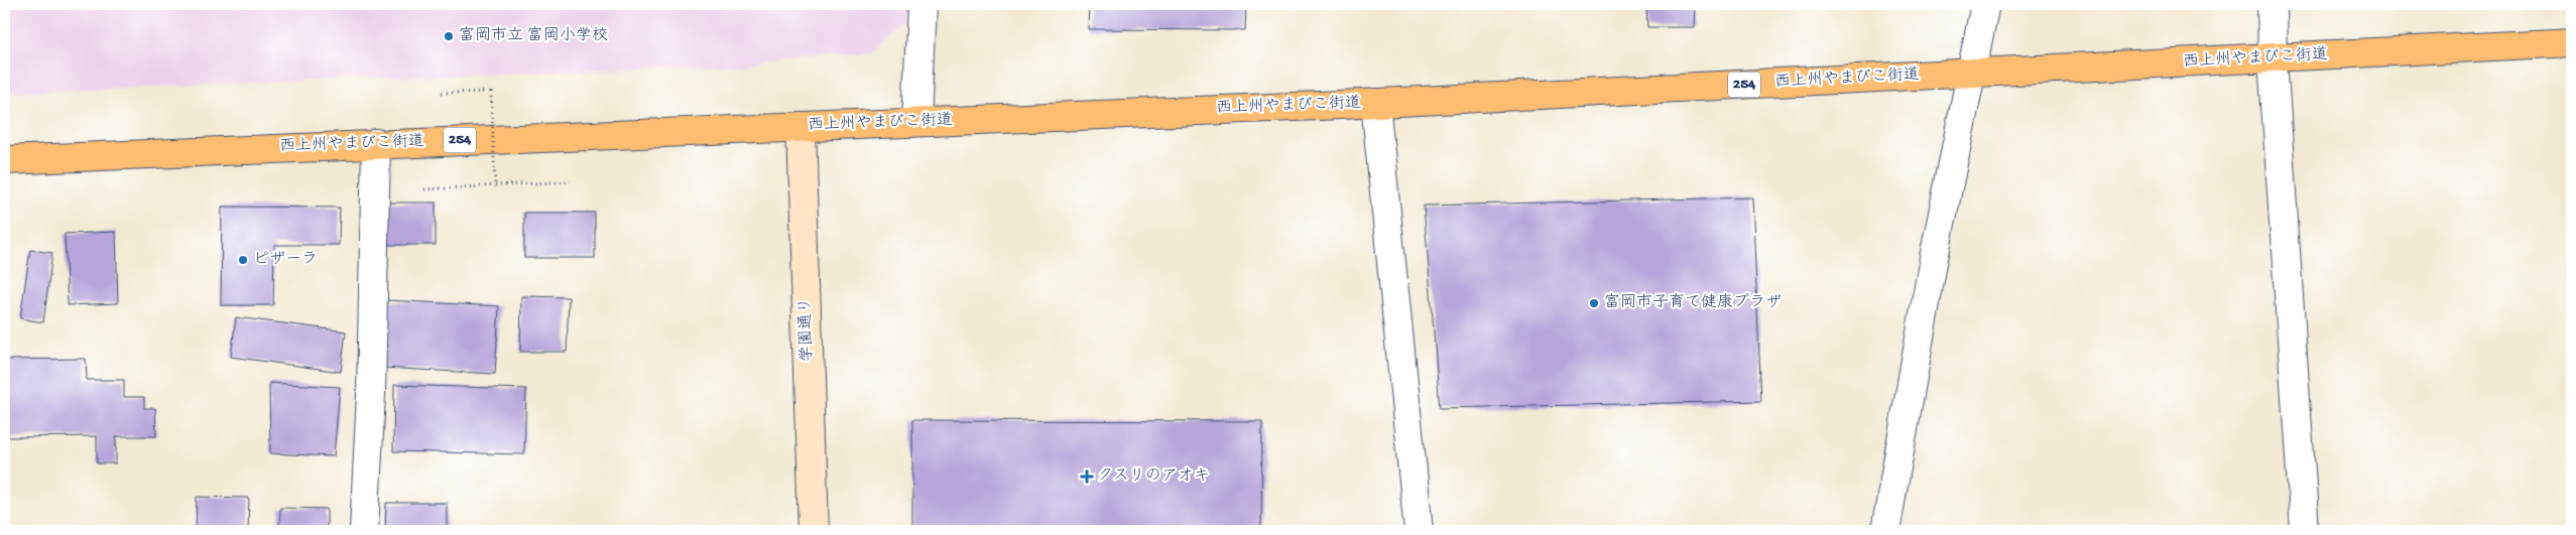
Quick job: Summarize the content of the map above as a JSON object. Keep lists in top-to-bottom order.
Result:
{
  "streets": {
    "highway": ["西上州やまびこ街道", "254"],
    "street": ["学園通り"]
  },
  "crossings": [
    ["西上州やまびこ街道", "学園通り"]
  ],
  "places": {
    "other": ["富岡市立 富岡小学校", "ピザーラ", "富岡市子育て健康プラザ"],
    "health": ["クスリのアオキ"]
  }
}
